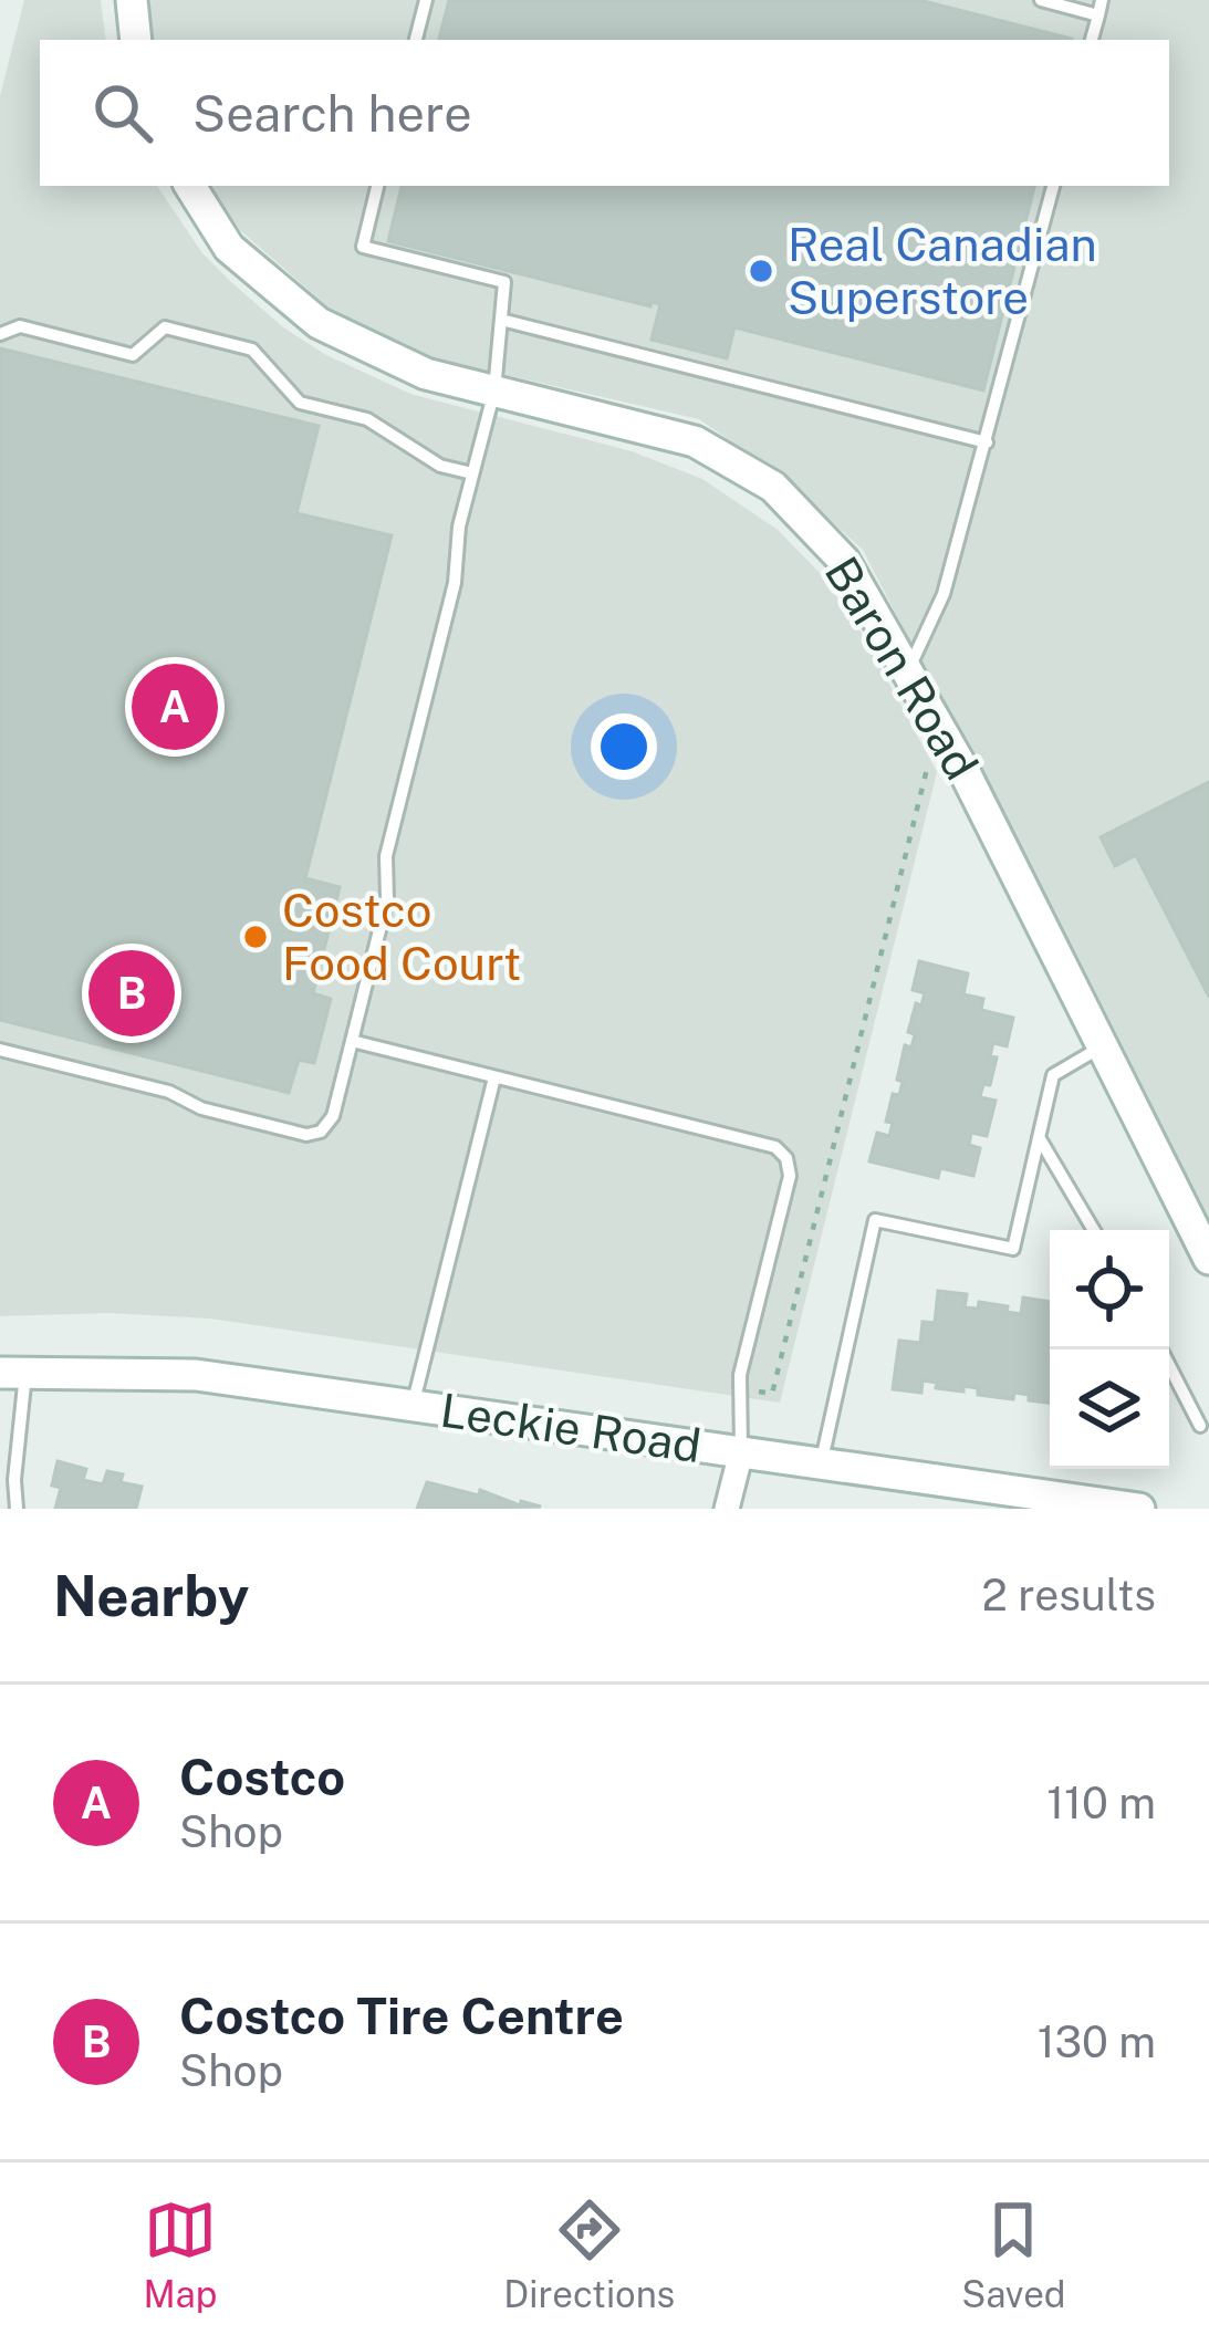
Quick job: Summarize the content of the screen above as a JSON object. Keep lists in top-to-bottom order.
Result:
{
  "streets": {
    "street": ["Baron Road", "Leckie Road"]
  },
  "places": ["Real Canadian Superstore", "Costco Food Court"],
  "page": {
    "search": "Search here",
    "pins": ["A", "B"],
    "heading": ["Nearby", "2 results"],
    "list": [
      {
        "mark": "A",
        "name": "Costco",
        "note": "Shop",
        "value": "110 m"
      },
      {
        "mark": "B",
        "name": "Costco Tire Centre",
        "note": "Shop",
        "value": "130 m"
      }
    ],
    "nav": ["Map", "Directions", "Saved"]
  }
}
